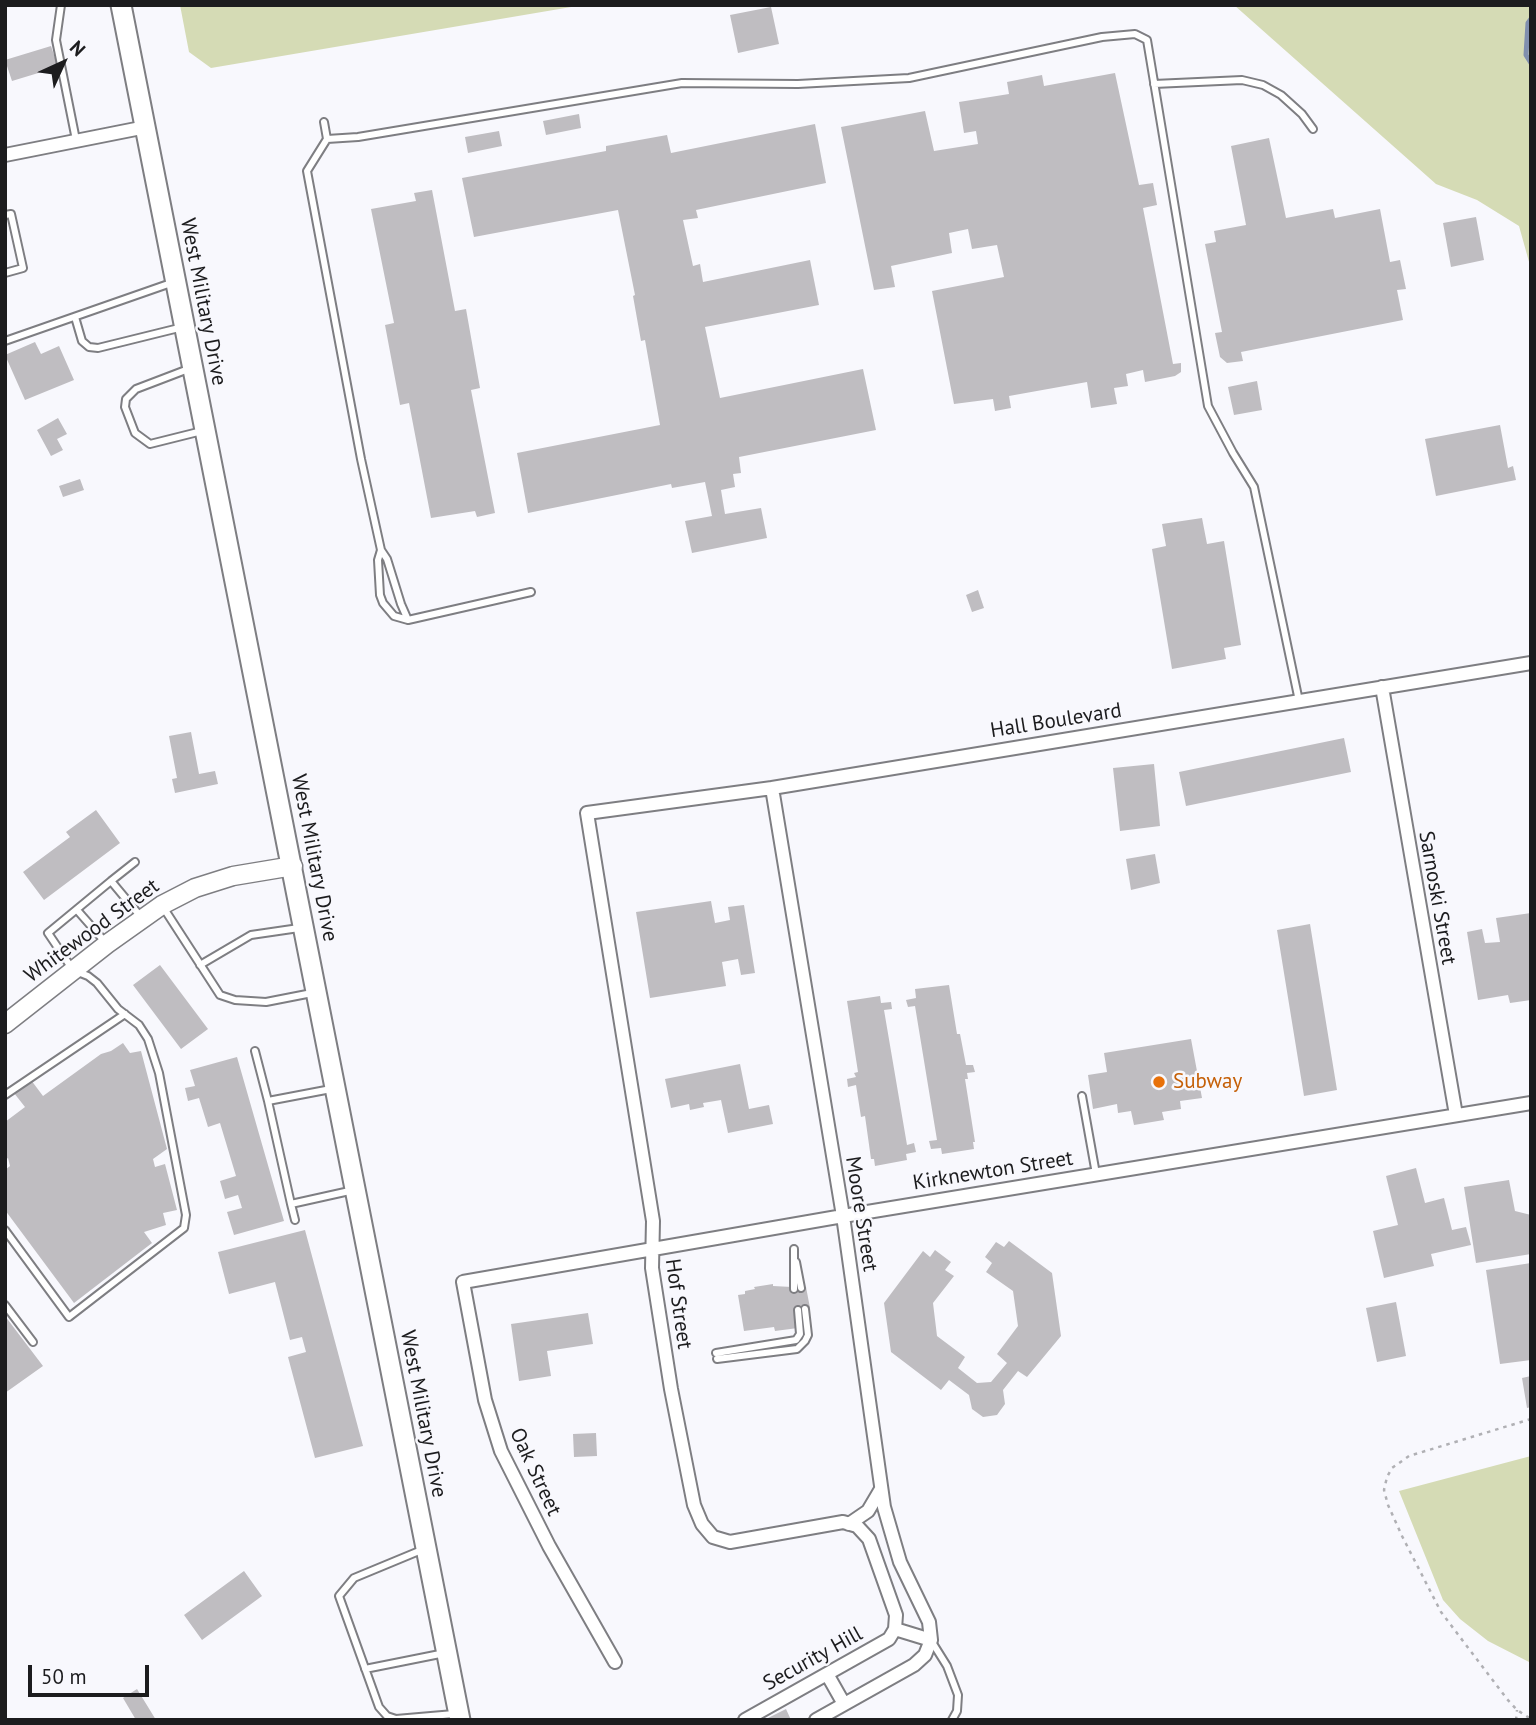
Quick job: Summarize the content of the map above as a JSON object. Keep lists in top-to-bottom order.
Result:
{
  "streets": {
    "main road": ["West Military Drive"],
    "street": [
      "Hall Boulevard",
      "Sarnoski Street",
      "Whitewood Street",
      "Kirknewton Street",
      "Moore Street",
      "Hof Street",
      "Oak Street",
      "Security Hill"
    ]
  },
  "crossings": [
    ["West Military Drive", "Whitewood Street"],
    ["Hall Boulevard", "Sarnoski Street"],
    ["Hall Boulevard", "Moore Street"],
    ["Hall Boulevard", "Hof Street"],
    ["Sarnoski Street", "Kirknewton Street"],
    ["Kirknewton Street", "Moore Street"],
    ["Kirknewton Street", "Hof Street"],
    ["Kirknewton Street", "Oak Street"]
  ],
  "places": ["Subway"],
  "scale_bar": "50 m",
  "north": "top right"
}
